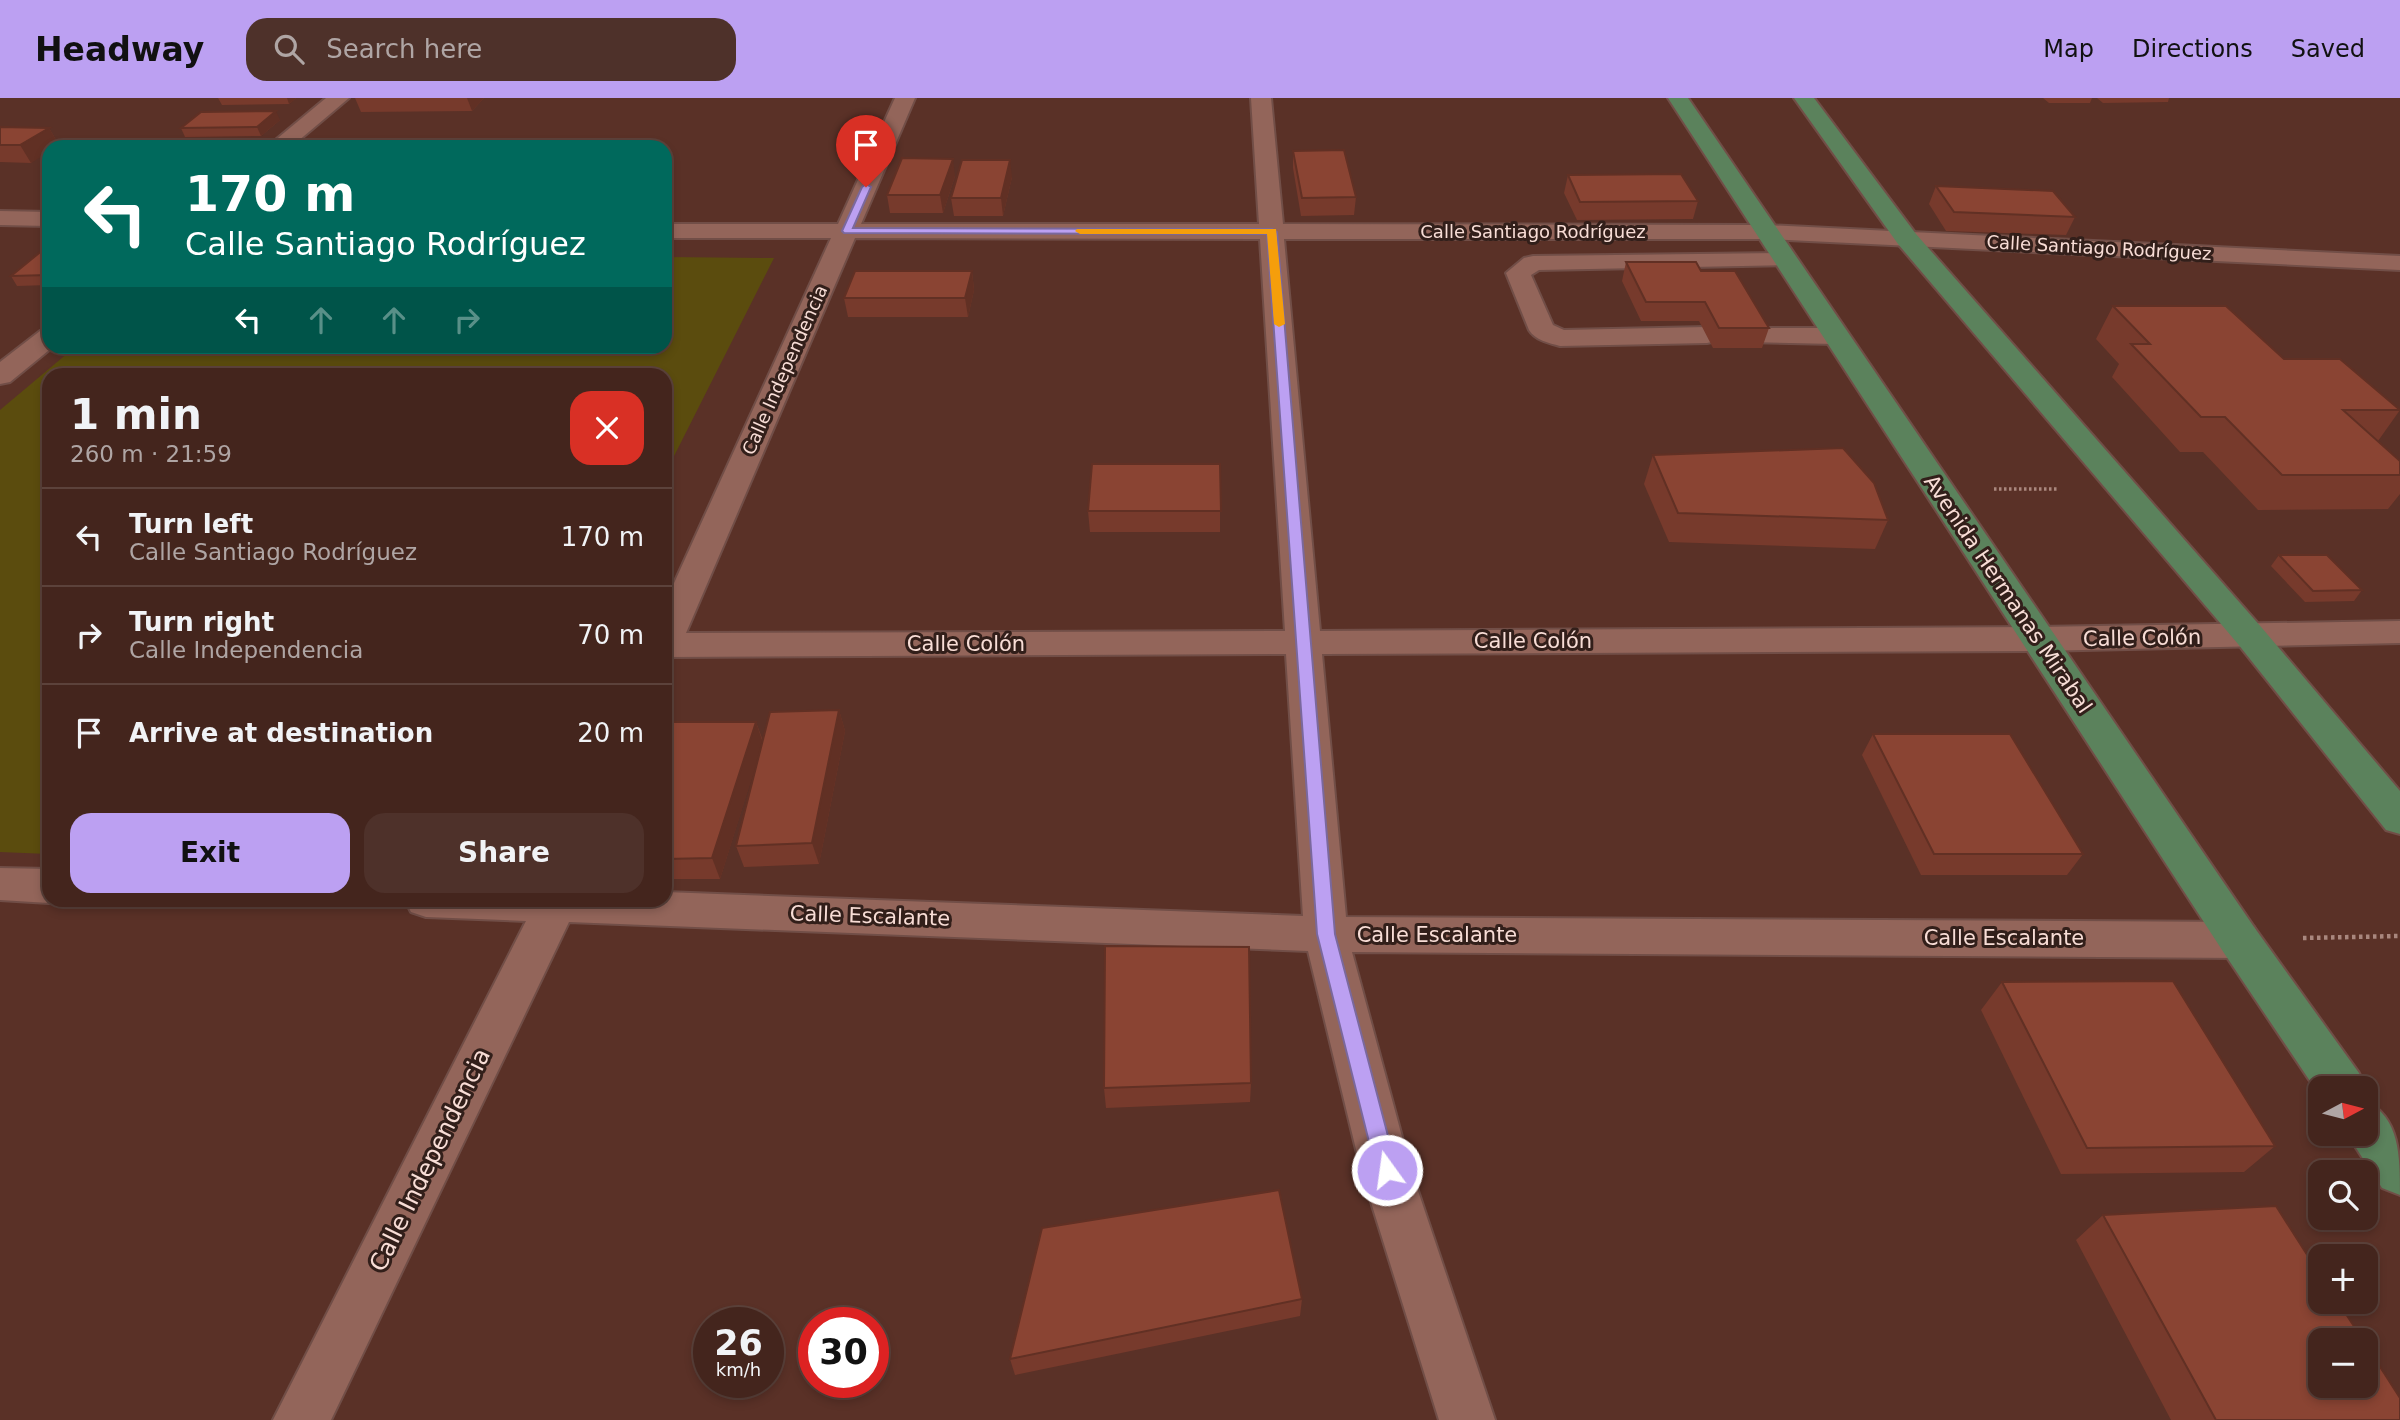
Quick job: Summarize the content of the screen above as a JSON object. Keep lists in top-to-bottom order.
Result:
{
  "streets": {
    "main road": ["Avenida Hermanas Mirabal"],
    "street": [
      "Calle Santiago Rodríguez",
      "Calle Independencia",
      "Calle Colón",
      "Calle Escalante"
    ]
  },
  "crossings": [
    ["Calle Santiago Rodríguez", "Calle Independencia"],
    ["Calle Santiago Rodríguez", "Avenida Hermanas Mirabal"],
    ["Avenida Hermanas Mirabal", "Calle Colón"],
    ["Avenida Hermanas Mirabal", "Calle Escalante"]
  ],
  "north": "right",
  "page": {
    "header": "Headway",
    "search": "Search here",
    "nav": ["Map", "Directions", "Saved"],
    "turn": ["170 m", "Calle Santiago Rodríguez"],
    "heading": ["1 min", "260 m · 21:59"],
    "list": [
      {
        "name": "Turn left",
        "note": "Calle Santiago Rodríguez",
        "value": "170 m"
      },
      {
        "name": "Turn right",
        "note": "Calle Independencia",
        "value": "70 m"
      },
      {
        "name": "Arrive at destination",
        "value": "20 m"
      }
    ],
    "buttons": ["Exit", "Share"],
    "map_buttons": ["+", "−"],
    "speed": "26 km/h",
    "limit": "30"
  }
}
